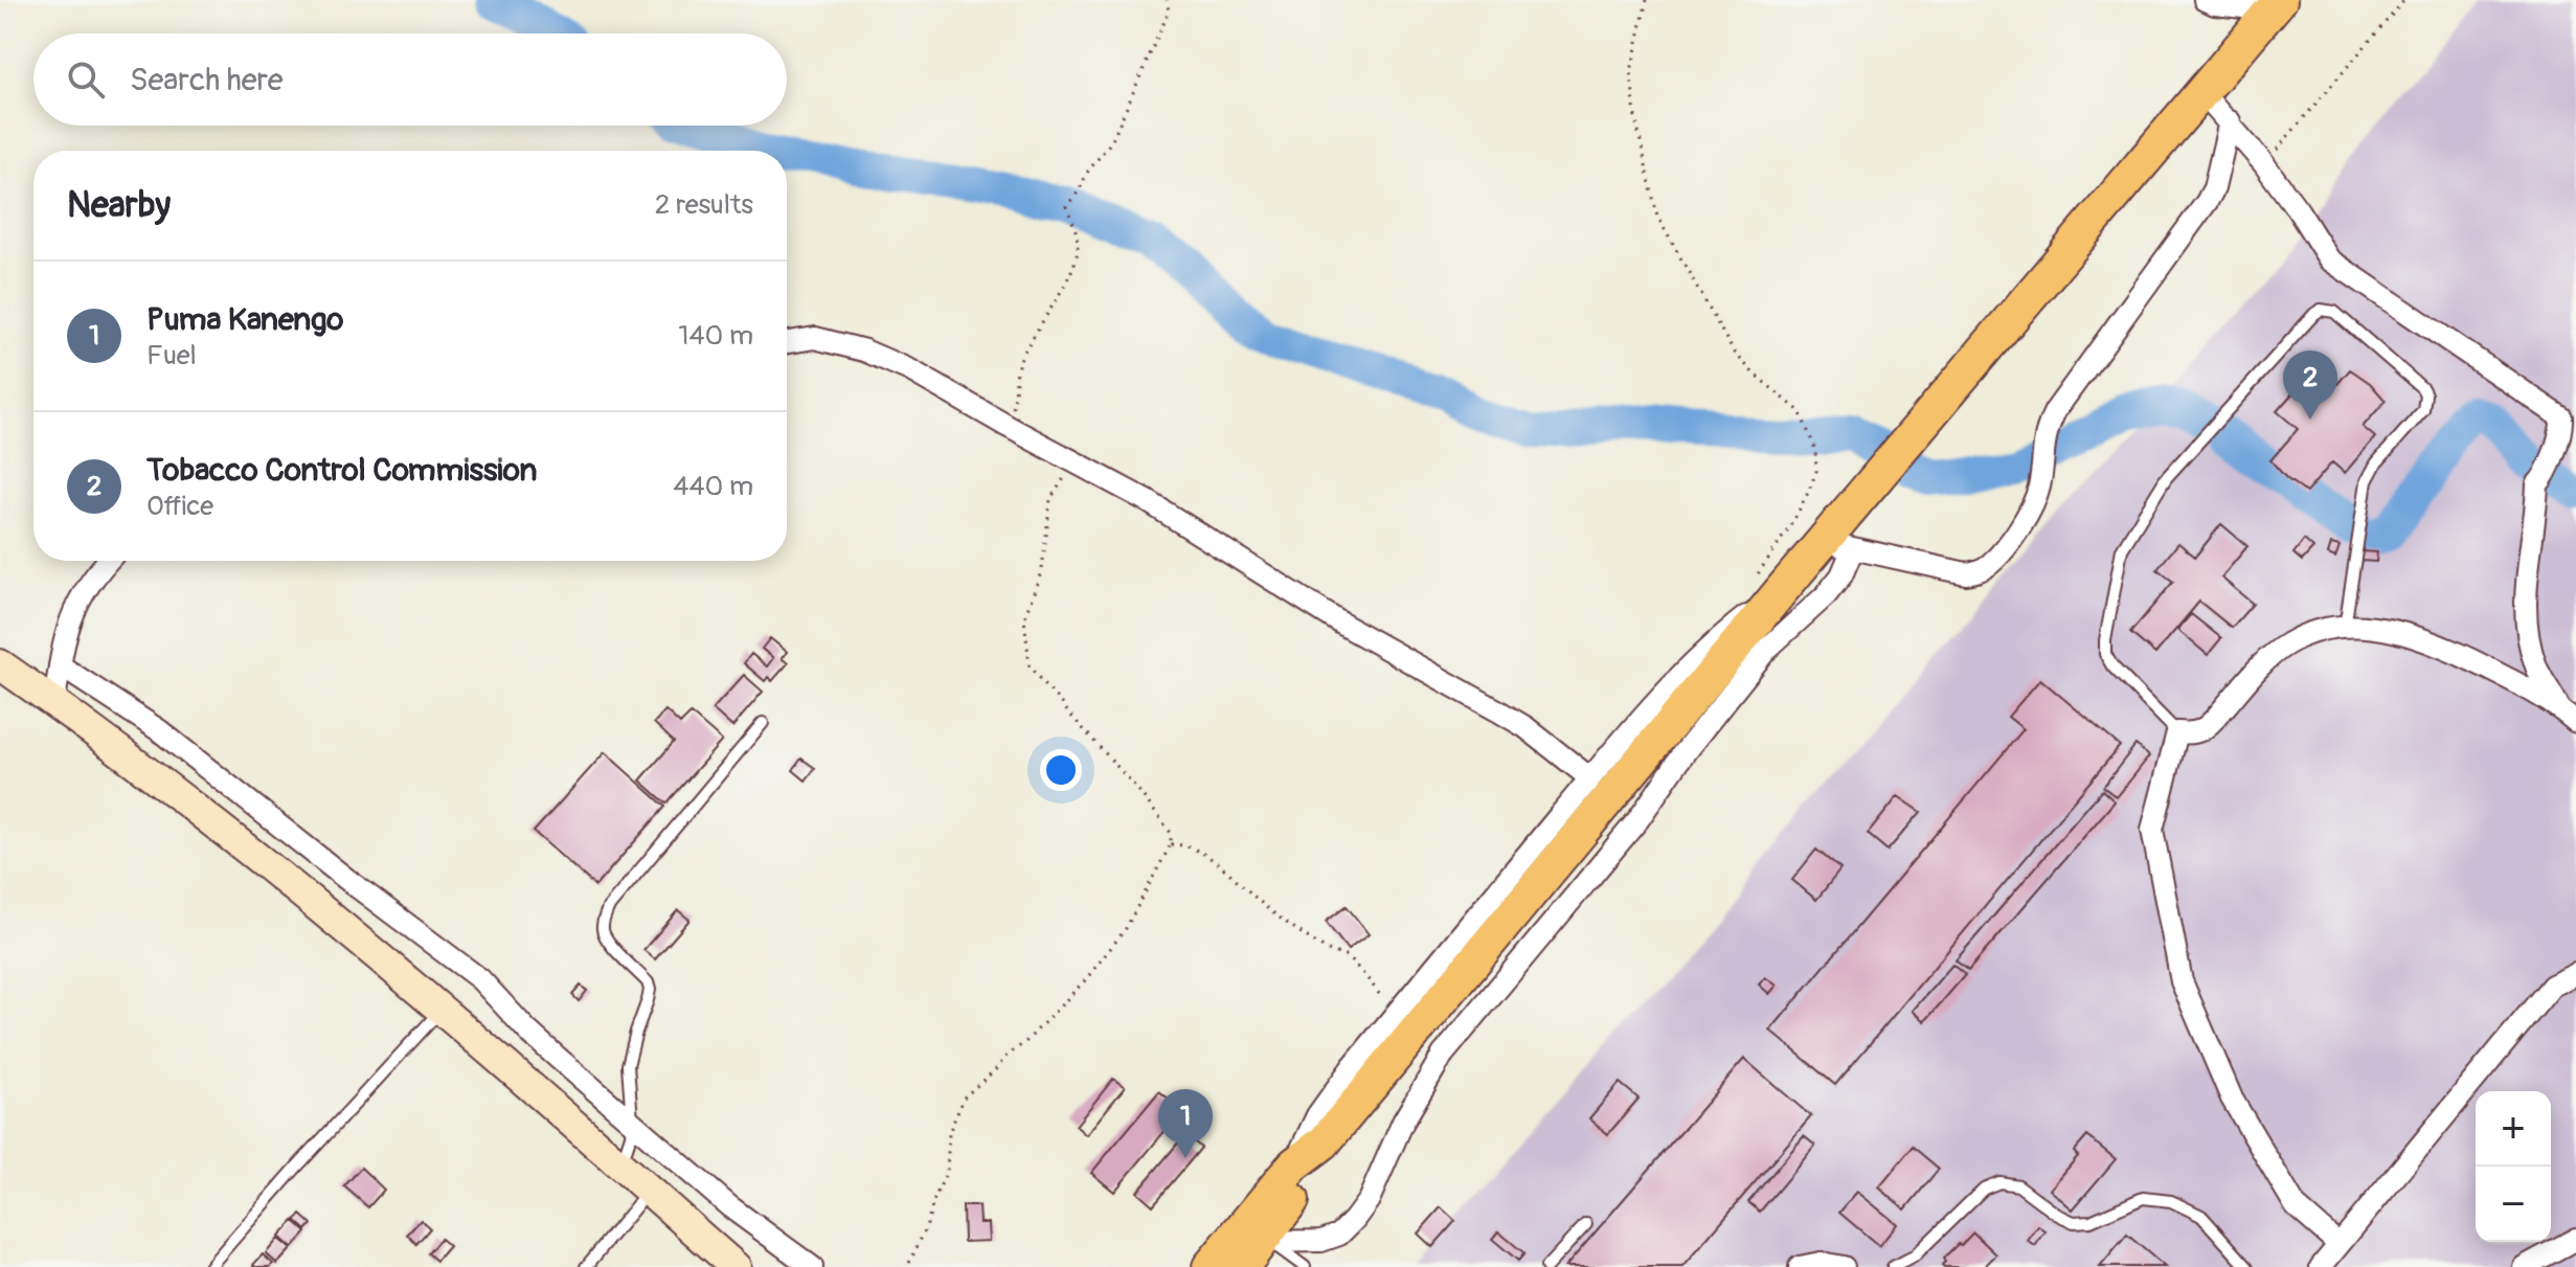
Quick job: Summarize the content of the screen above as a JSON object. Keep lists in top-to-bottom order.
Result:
{
  "page": {
    "search": "Search here",
    "heading": ["Nearby", "2 results"],
    "list": [
      {
        "mark": "1",
        "name": "Puma Kanengo",
        "note": "Fuel",
        "value": "140 m"
      },
      {
        "mark": "2",
        "name": "Tobacco Control Commission",
        "note": "Office",
        "value": "440 m"
      }
    ],
    "pins": ["2", "1"],
    "map_buttons": ["+", "−"]
  }
}
